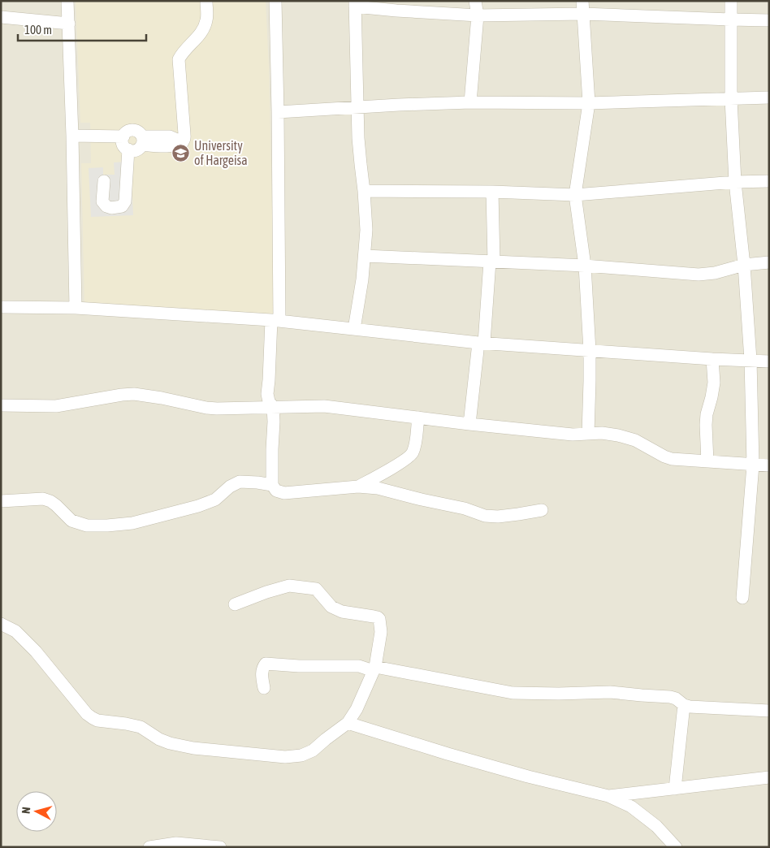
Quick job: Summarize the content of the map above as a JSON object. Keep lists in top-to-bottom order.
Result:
{
  "places": {
    "school or university": ["University of Hargeisa"]
  },
  "scale_bar": "100 m",
  "north": "left"
}
